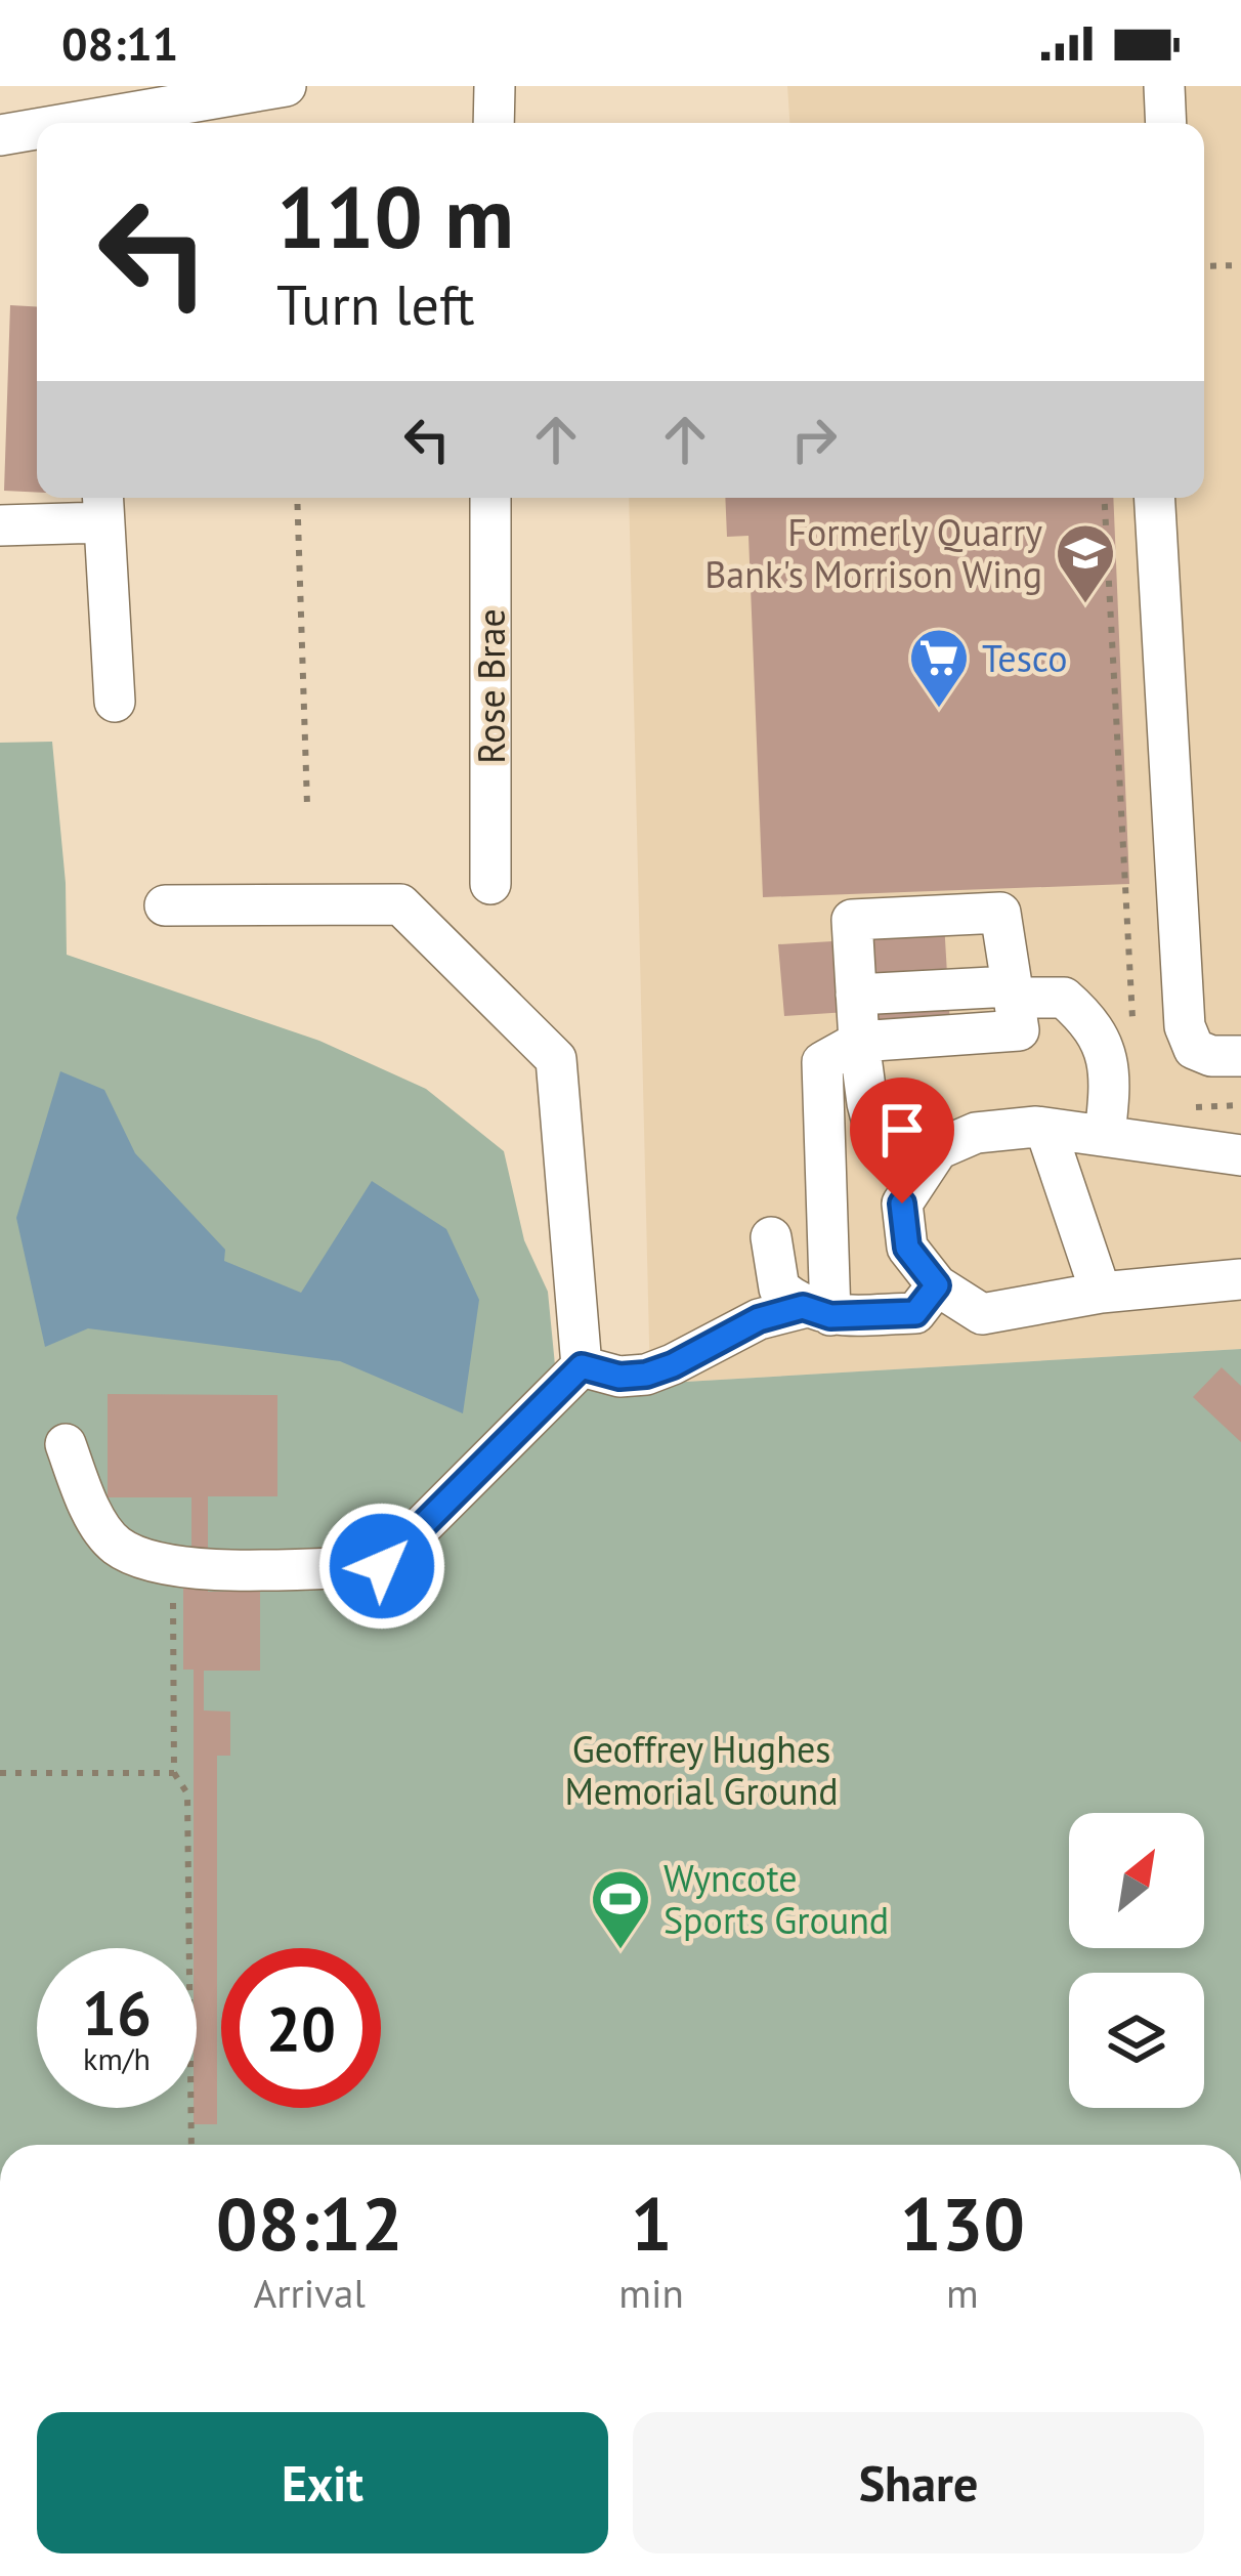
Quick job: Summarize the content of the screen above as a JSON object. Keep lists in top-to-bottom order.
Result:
{
  "streets": {
    "street": ["Rose Brae"]
  },
  "parks": ["Geoffrey Hughes Memorial Ground"],
  "places": {
    "school or university": ["Formerly Quarry Bank's Morrison Wing"],
    "supermarket": ["Tesco"],
    "sports": ["Wyncote Sports Ground"]
  },
  "north": "top right",
  "page": {
    "status": "08:11",
    "turn": ["110 m", "Turn left"],
    "speed": "16 km/h",
    "limit": "20",
    "eta": [
      "08:12",
      "Arrival",
      "1",
      "min",
      "130",
      "m"
    ],
    "buttons": ["Exit", "Share"]
  }
}
